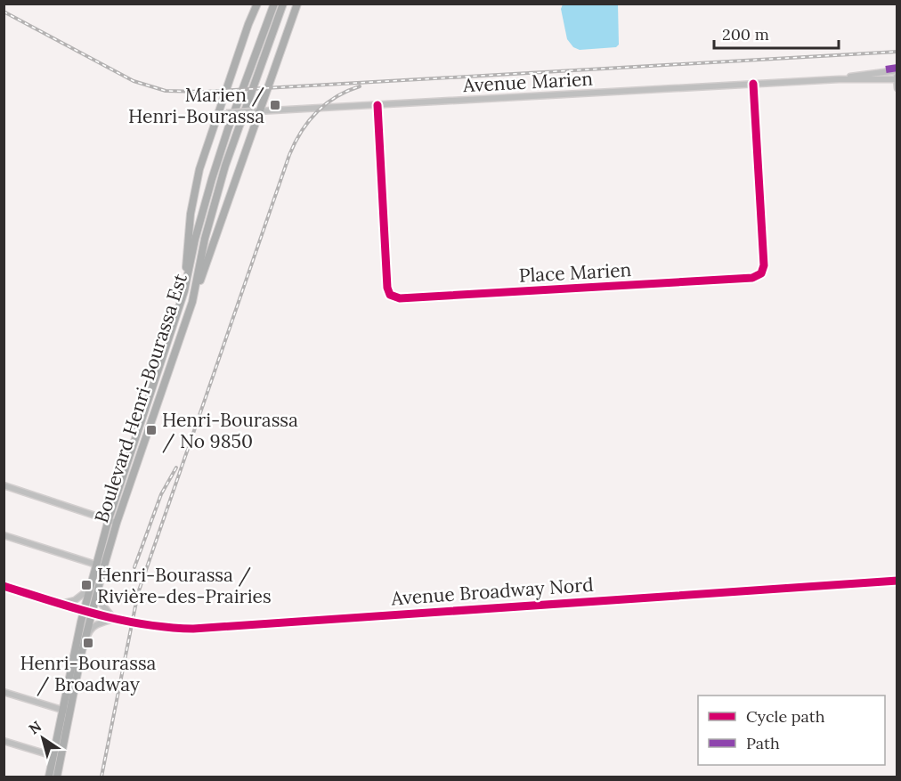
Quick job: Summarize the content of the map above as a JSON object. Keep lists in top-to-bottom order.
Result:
{
  "streets": {
    "main road": ["Boulevard Henri-Bourassa Est"],
    "street": ["Avenue Marien", "Place Marien", "Avenue Broadway Nord"]
  },
  "crossings": [
    ["Avenue Marien", "Place Marien"],
    ["Boulevard Henri-Bourassa Est", "Avenue Broadway Nord"]
  ],
  "places": {
    "transit": [
      "Marien / Henri-Bourassa",
      "Henri-Bourassa / No 9850",
      "Henri-Bourassa / Rivière-des-Prairies",
      "Henri-Bourassa / Broadway"
    ]
  },
  "legend": ["Cycle path", "Path"],
  "scale_bar": "200 m",
  "north": "top left"
}
